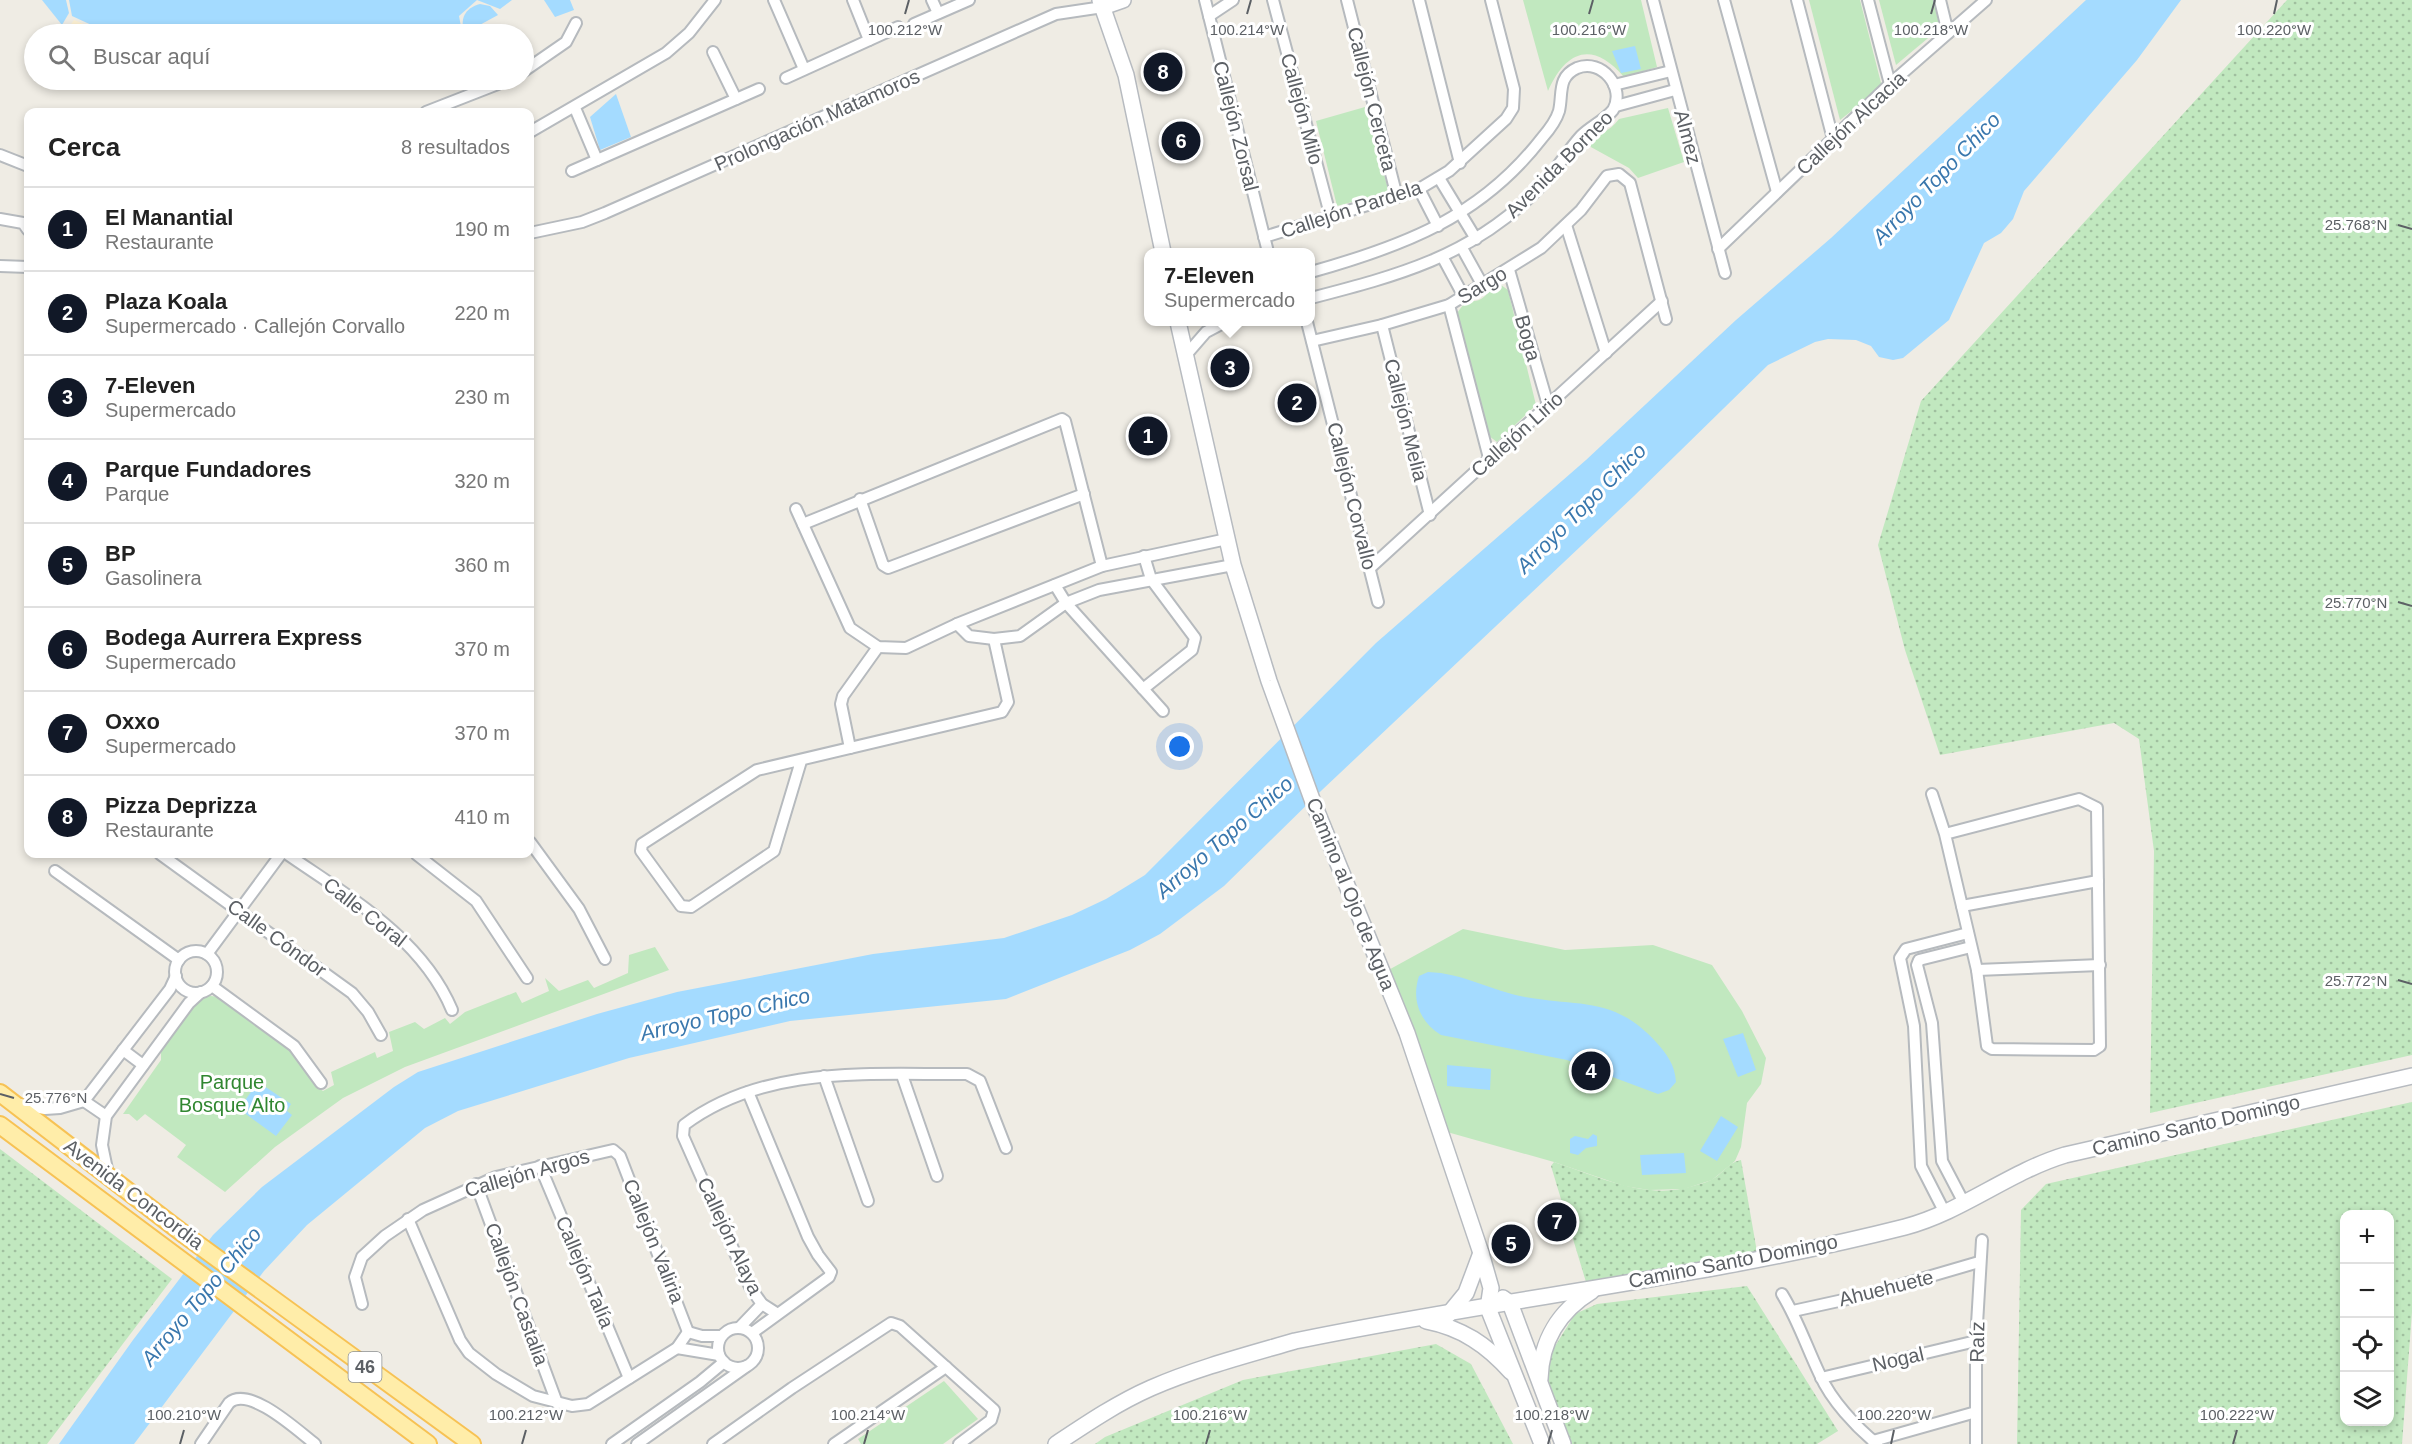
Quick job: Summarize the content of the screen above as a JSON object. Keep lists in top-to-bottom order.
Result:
{
  "streets": {
    "main road": ["Avenida Concordia", "46"],
    "street": [
      "Callejón Cerceta",
      "Callejón Milo",
      "Prolongación Matamoros",
      "Callejón Alcacia",
      "Callejón Zorsal",
      "Almez",
      "Avenida Borneo",
      "Callejón Pardela",
      "Sargo",
      "Boga",
      "Callejón Melia",
      "Callejón Lirio",
      "Callejón Corvallo",
      "Camino al Ojo de Agua",
      "Calle Coral",
      "Calle Cóndor",
      "Camino Santo Domingo",
      "Callejón Argos",
      "Callejón Alaya",
      "Callejón Valiria",
      "Callejón Talía",
      "Ahuehuete",
      "Callejón Castalia",
      "Raíz",
      "Nogal"
    ]
  },
  "crossings": [
    ["Callejón Cerceta", "Callejón Pardela"],
    ["Callejón Milo", "Callejón Pardela"],
    ["Callejón Alcacia", "Almez"],
    ["Callejón Zorsal", "Callejón Pardela"],
    ["Sargo", "Boga"],
    ["Sargo", "Callejón Melia"],
    ["Sargo", "Callejón Lirio"],
    ["Sargo", "Callejón Corvallo"],
    ["Boga", "Callejón Lirio"],
    ["Callejón Melia", "Callejón Lirio"],
    ["Callejón Lirio", "Callejón Corvallo"],
    ["Camino al Ojo de Agua", "Camino Santo Domingo"],
    ["Callejón Argos", "Callejón Valiria"],
    ["Callejón Argos", "Callejón Talía"],
    ["Callejón Argos", "Callejón Castalia"],
    ["Ahuehuete", "Raíz"],
    ["Raíz", "Nogal"]
  ],
  "water": ["Arroyo Topo Chico"],
  "parks": ["Parque Bosque Alto"],
  "page": {
    "search": "Buscar aquí",
    "pins": [
      "8",
      "6",
      "3",
      "2",
      "1",
      "4",
      "7",
      "5"
    ],
    "heading": ["Cerca", "8 resultados"],
    "list": [
      {
        "mark": "1",
        "name": "El Manantial",
        "note": "Restaurante",
        "value": "190 m"
      },
      {
        "mark": "2",
        "name": "Plaza Koala",
        "note": "Supermercado · Callejón Corvallo",
        "value": "220 m"
      },
      {
        "mark": "3",
        "name": "7-Eleven",
        "note": "Supermercado",
        "value": "230 m"
      },
      {
        "mark": "4",
        "name": "Parque Fundadores",
        "note": "Parque",
        "value": "320 m"
      },
      {
        "mark": "5",
        "name": "BP",
        "note": "Gasolinera",
        "value": "360 m"
      },
      {
        "mark": "6",
        "name": "Bodega Aurrera Express",
        "note": "Supermercado",
        "value": "370 m"
      },
      {
        "mark": "7",
        "name": "Oxxo",
        "note": "Supermercado",
        "value": "370 m"
      },
      {
        "mark": "8",
        "name": "Pizza Deprizza",
        "note": "Restaurante",
        "value": "410 m"
      }
    ],
    "popup": ["7-Eleven", "Supermercado"],
    "map_buttons": ["+", "−"]
  },
  "coordinates": [
    "100.212°W",
    "100.214°W",
    "100.216°W",
    "100.218°W",
    "100.220°W",
    "25.768°N",
    "25.770°N",
    "25.772°N",
    "25.776°N",
    "100.210°W",
    "100.222°W"
  ]
}
